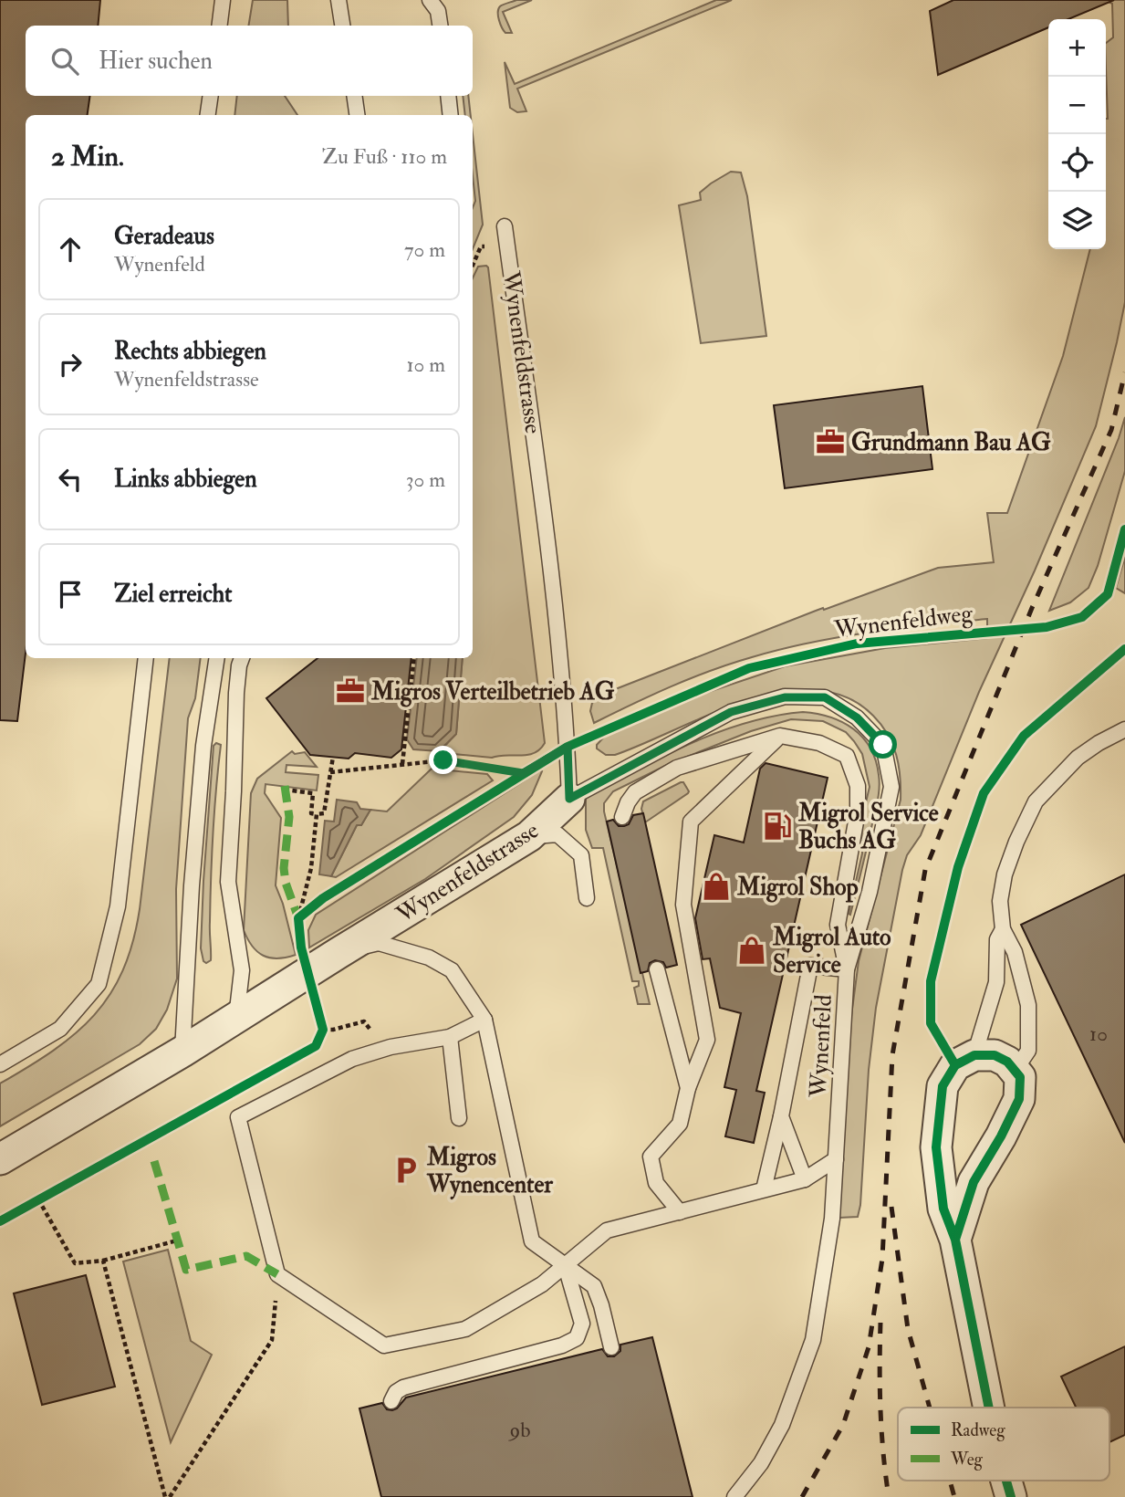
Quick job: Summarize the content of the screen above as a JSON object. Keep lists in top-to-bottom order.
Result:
{
  "streets": {
    "street": ["Wynenfeldstrasse"],
    "lane": ["Wynenfeld"],
    "cycle path": ["Wynenfeldweg"]
  },
  "crossings": [
    ["Wynenfeldstrasse", "Wynenfeld"]
  ],
  "places": {
    "office": ["Grundmann Bau AG", "Migros Verteilbetrieb AG"],
    "fuel station": ["Migrol Service Buchs AG"],
    "shop": ["Migrol Shop", "Migrol Auto Service"],
    "parking": ["Migros Wynencenter"]
  },
  "house_numbers": ["10", "9b"],
  "legend": ["Radweg", "Weg"],
  "page": {
    "map_buttons": ["+", "−"],
    "search": "Hier suchen",
    "heading": ["2 Min.", "Zu Fuß · 110 m"],
    "list": [
      ["Geradeaus", "Wynenfeld", "70 m"],
      ["Rechts abbiegen", "Wynenfeldstrasse", "10 m"],
      ["Links abbiegen", "30 m"],
      "Ziel erreicht"
    ]
  }
}
